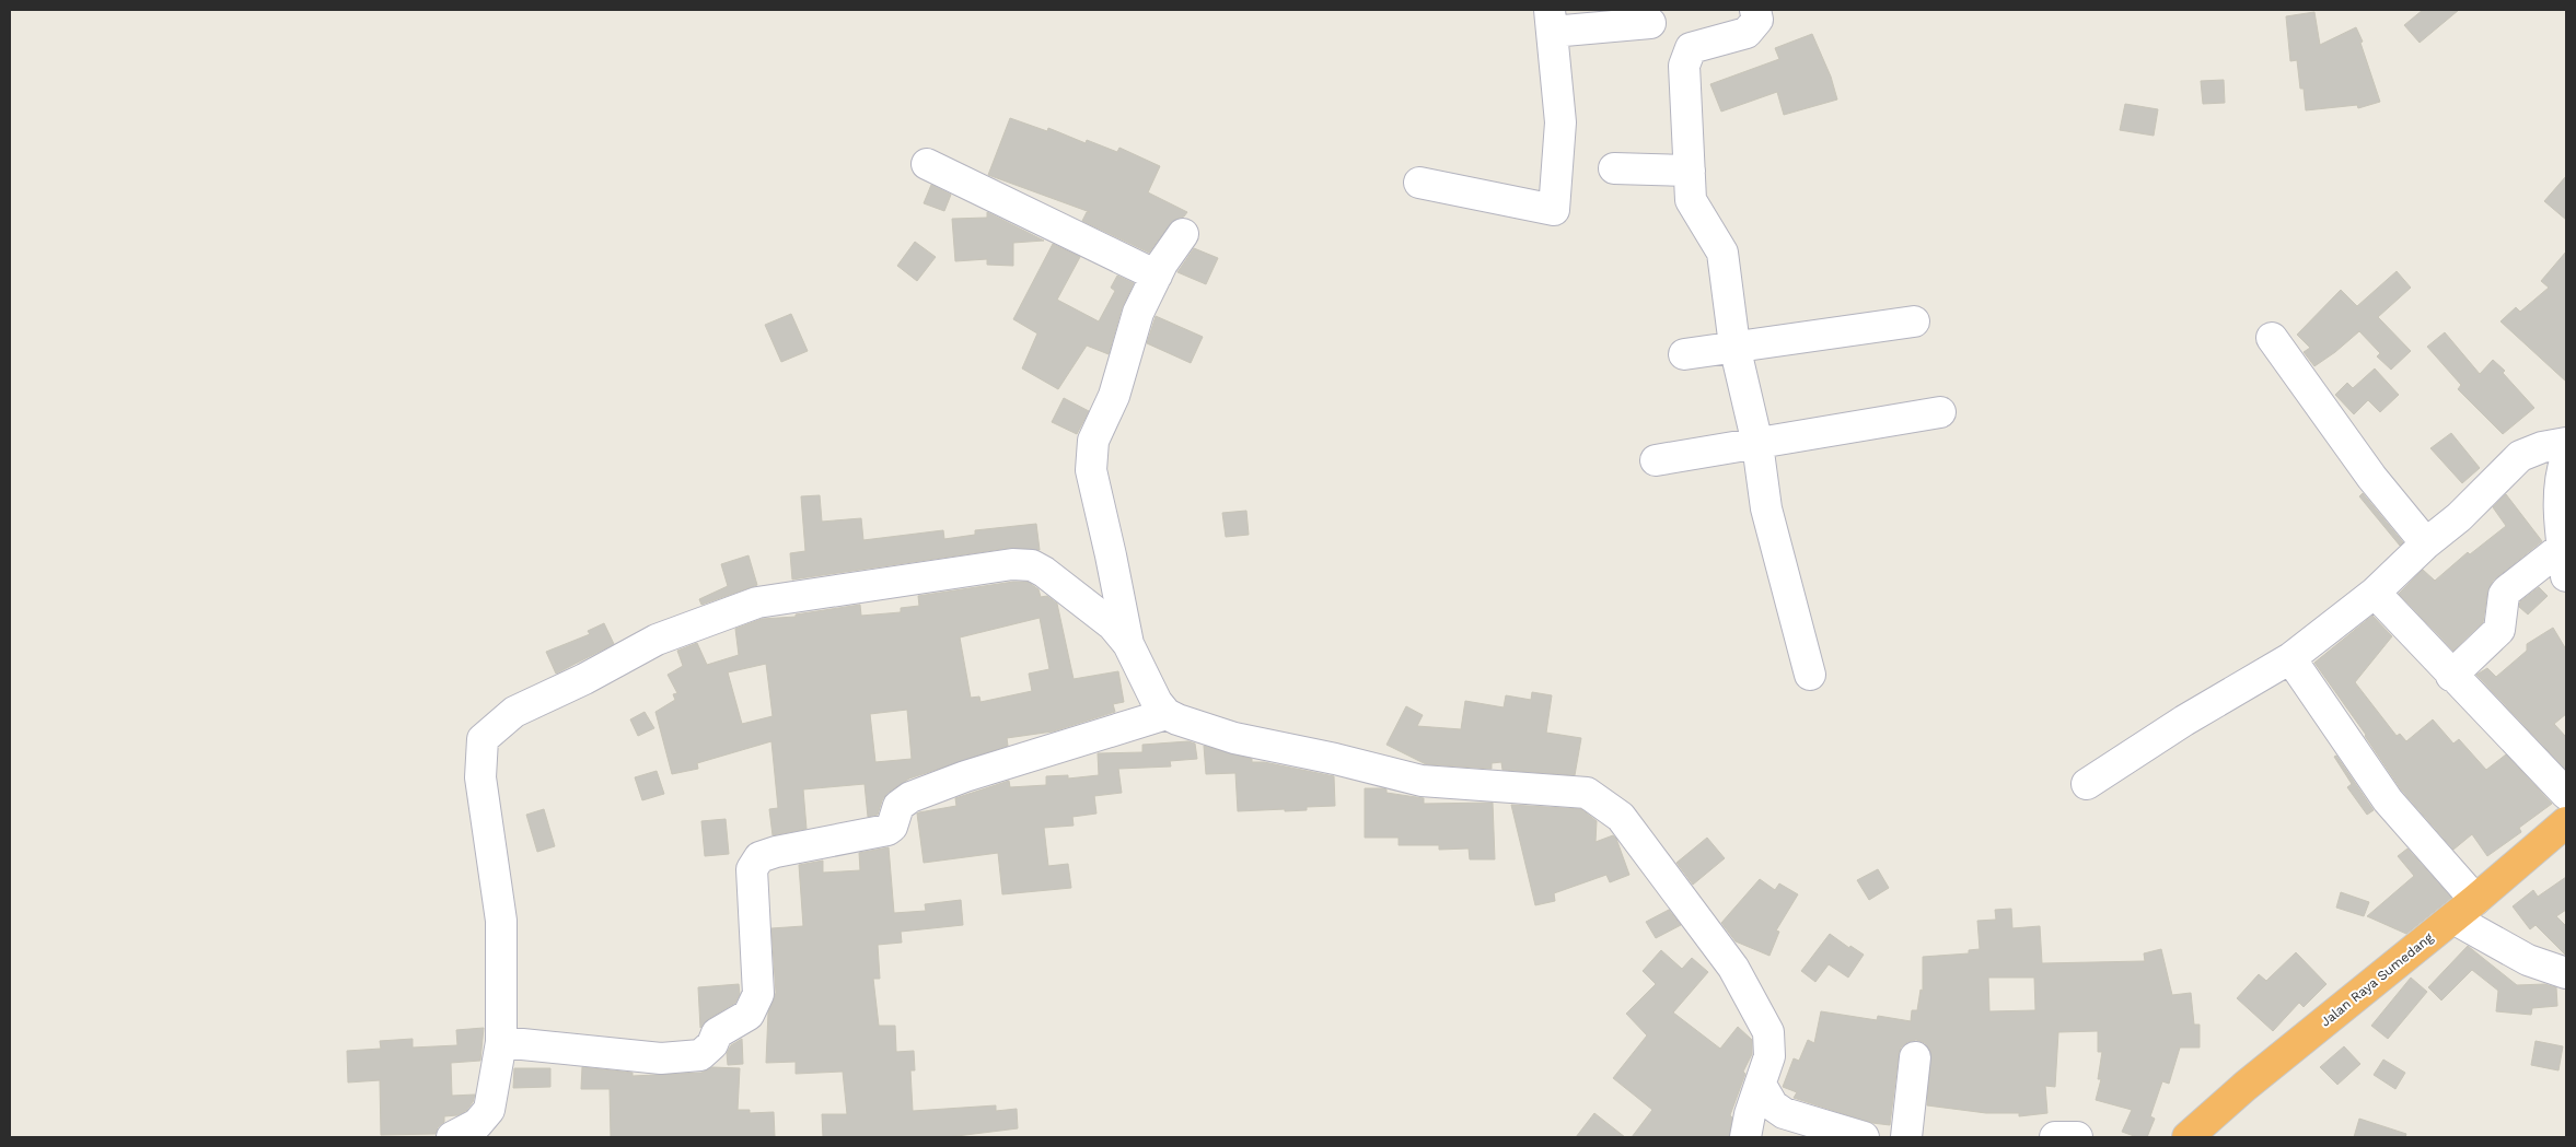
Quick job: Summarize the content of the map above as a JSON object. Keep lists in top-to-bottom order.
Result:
{
  "streets": {
    "highway": ["Jalan Raya Sumedang"]
  }
}
